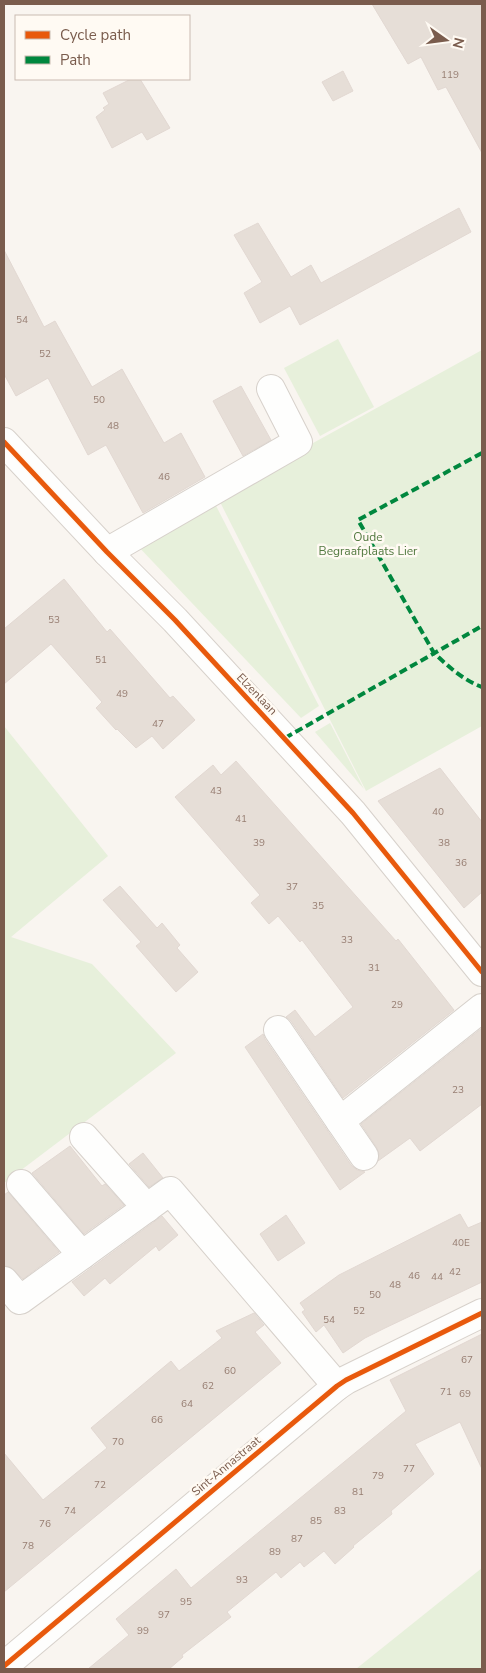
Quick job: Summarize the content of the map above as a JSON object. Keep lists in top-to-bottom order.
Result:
{
  "streets": {
    "street": ["Elzenlaan", "Sint-Annastraat"]
  },
  "parks": ["Oude Begraafplaats Lier"],
  "house_numbers": [
    "119",
    "54",
    "52",
    "50",
    "48",
    "46",
    "53",
    "51",
    "49",
    "47",
    "43",
    "40",
    "41",
    "39",
    "38",
    "36",
    "37",
    "35",
    "33",
    "31",
    "29",
    "23",
    "40E",
    "42",
    "46",
    "44",
    "48",
    "50",
    "52",
    "54",
    "67",
    "60",
    "62",
    "71",
    "69",
    "64",
    "66",
    "70",
    "77",
    "79",
    "72",
    "81",
    "74",
    "83",
    "85",
    "76",
    "87",
    "78",
    "89",
    "93",
    "95",
    "97",
    "99"
  ],
  "legend": ["Cycle path", "Path"],
  "north": "right"
}
